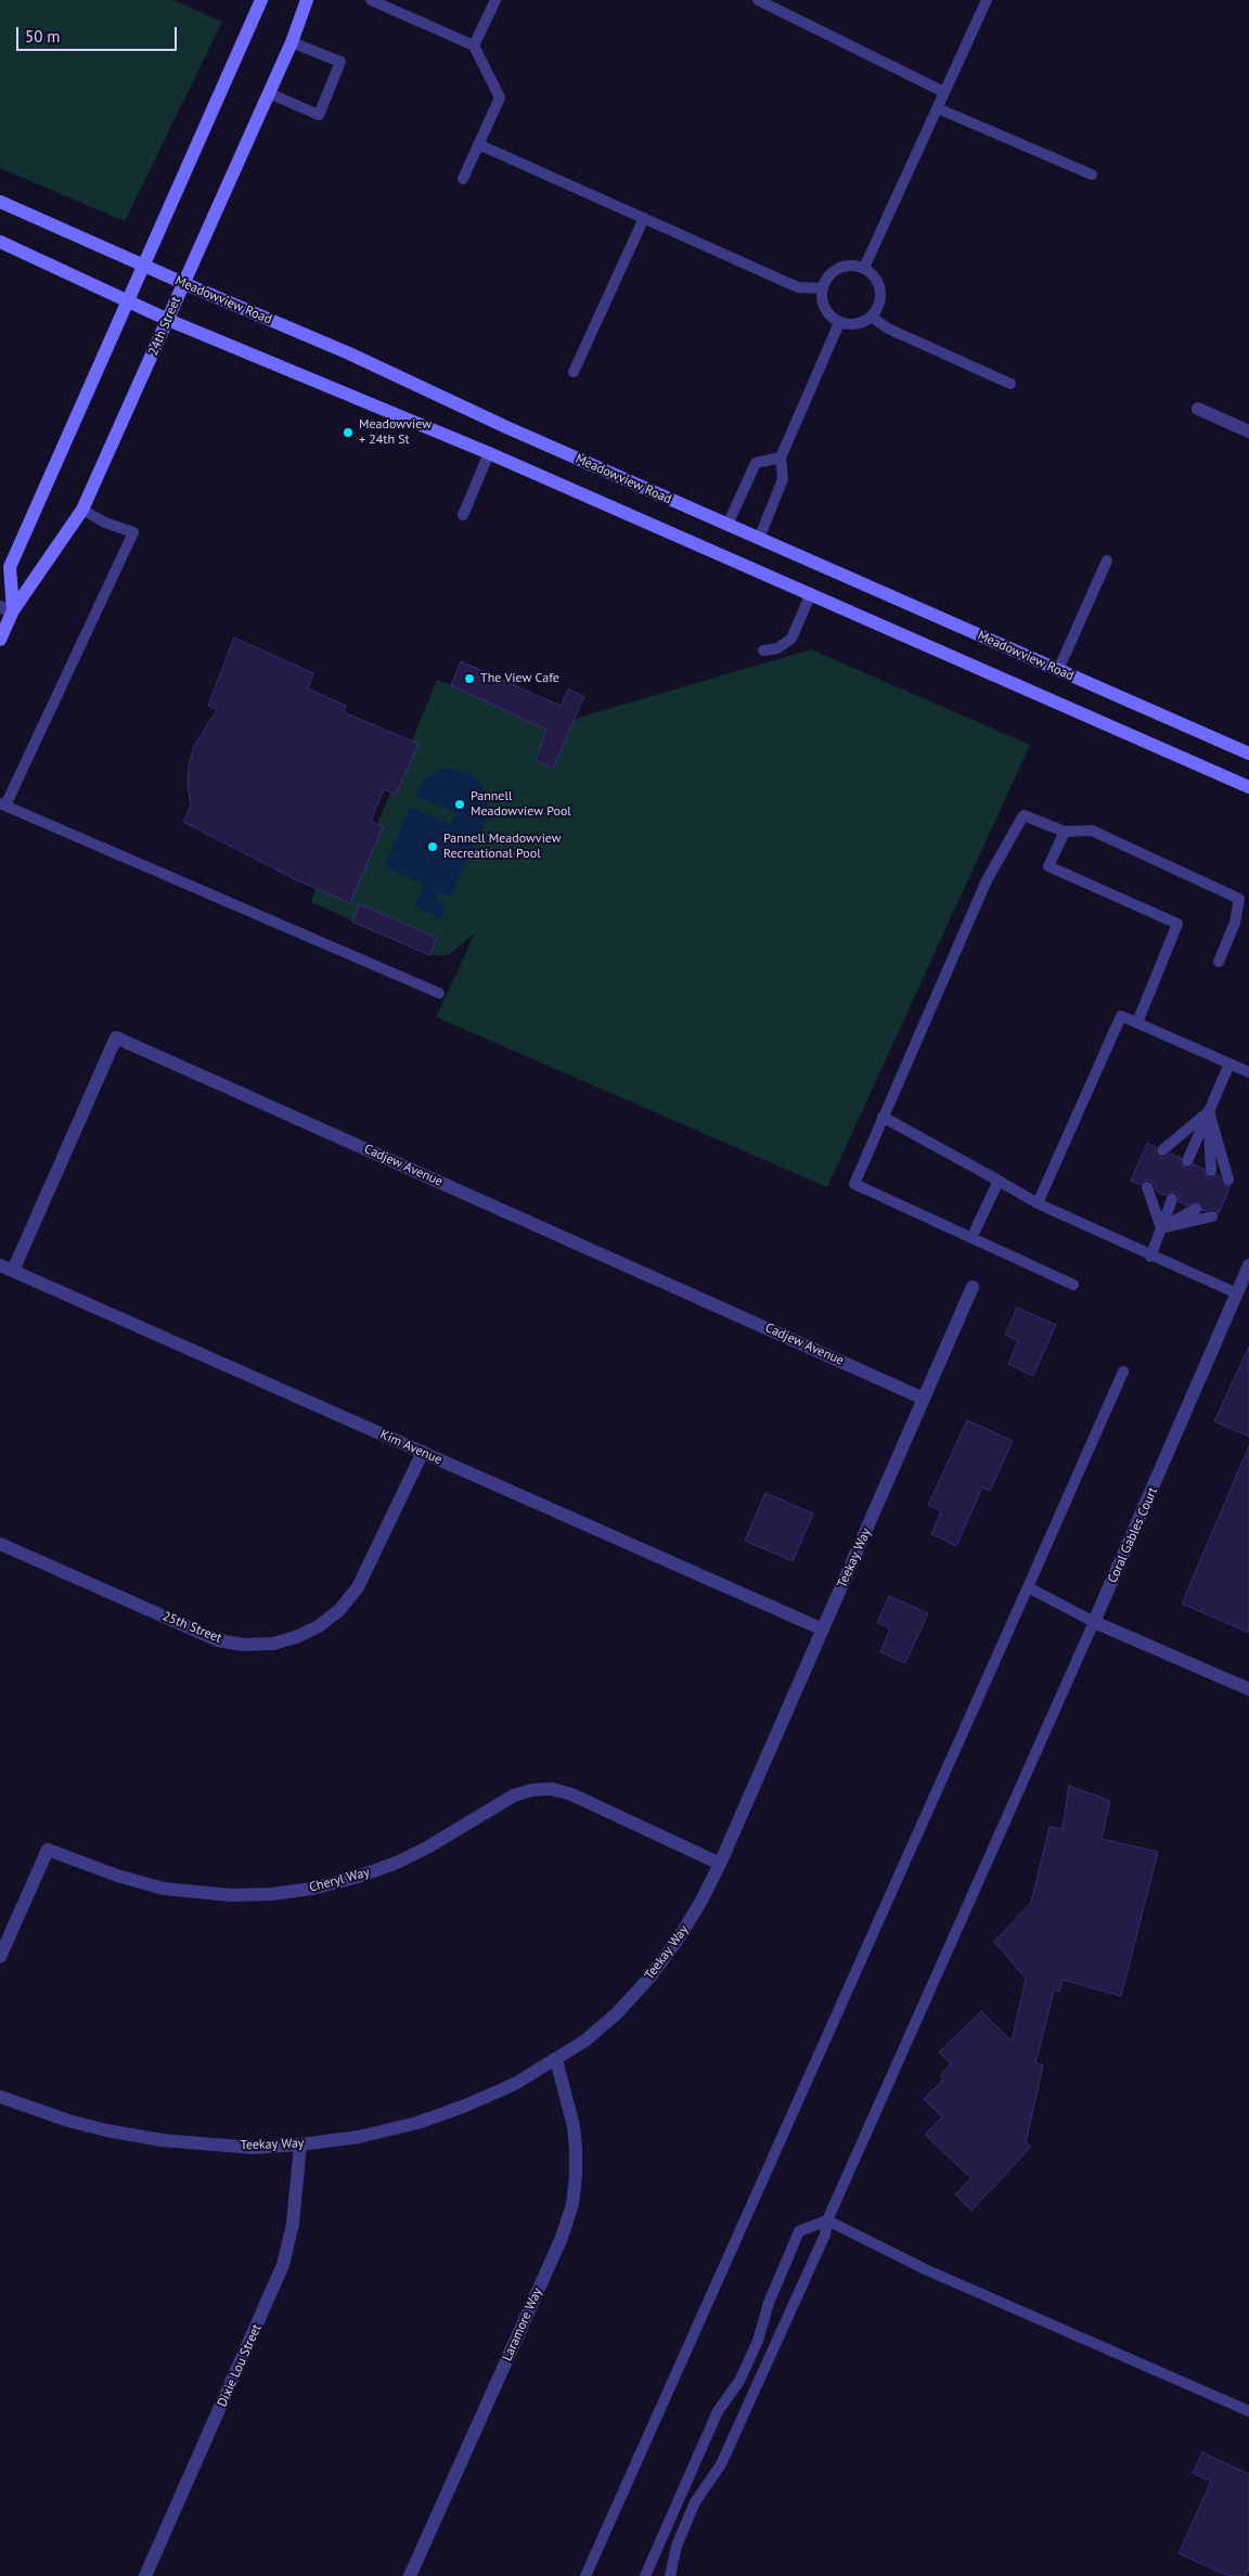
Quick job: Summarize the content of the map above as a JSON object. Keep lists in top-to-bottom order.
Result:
{
  "streets": {
    "main road": ["Meadowview Road", "24th Street"],
    "street": [
      "Cadjew Avenue",
      "Kim Avenue",
      "Coral Gables Court",
      "Teekay Way",
      "25th Street",
      "Cheryl Way",
      "Laramore Way",
      "Dixie Lou Street"
    ]
  },
  "crossings": [
    ["Meadowview Road", "24th Street"],
    ["Cadjew Avenue", "Kim Avenue"],
    ["Cadjew Avenue", "Teekay Way"],
    ["Kim Avenue", "Teekay Way"],
    ["Kim Avenue", "25th Street"],
    ["Teekay Way", "Cheryl Way"],
    ["Teekay Way", "Laramore Way"],
    ["Teekay Way", "Dixie Lou Street"]
  ],
  "places": [
    "Meadowview + 24th St",
    "The View Cafe",
    "Pannell Meadowview Pool",
    "Pannell Meadowview Recreational Pool"
  ],
  "scale_bar": "50 m"
}
